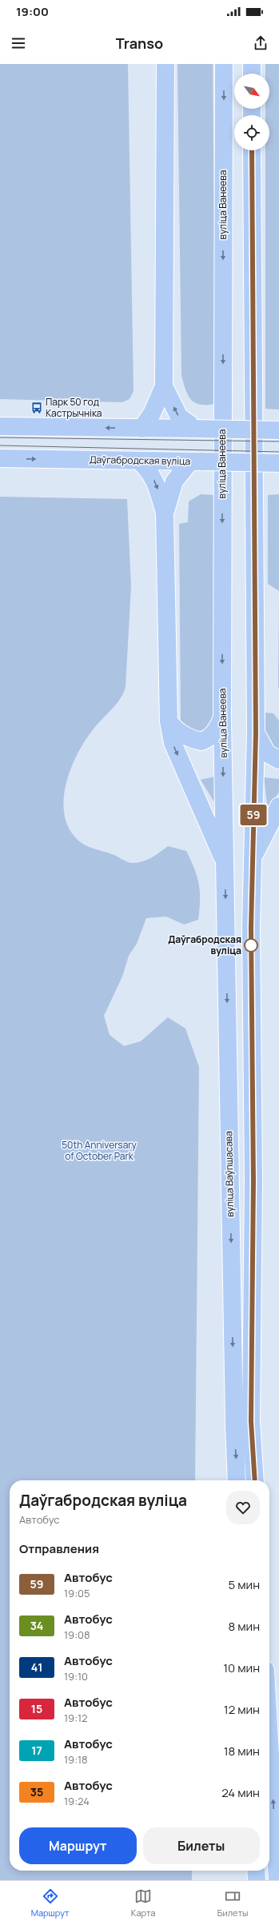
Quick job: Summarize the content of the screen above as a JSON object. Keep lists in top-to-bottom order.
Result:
{
  "streets": {
    "main road": ["вуліца Ванеева", "Даўгабродская вуліца", "вуліца Ваўпшасава"]
  },
  "crossings": [
    ["вуліца Ванеева", "вуліца Ваўпшасава"]
  ],
  "parks": ["50th Anniversary of October Park"],
  "places": {
    "bus stop": ["Парк 50 год Кастрычніка"],
    "other": ["Даўгабродская вуліца"]
  },
  "lines": ["bus line 59"],
  "north": "bottom right",
  "page": {
    "status": "19:00",
    "header": "Transo",
    "on_map": "59",
    "heading": [
      ["Даўгабродская вуліца", "Автобус"],
      "Отправления"
    ],
    "list": [
      {
        "mark": "59",
        "name": "Автобус",
        "note": "19:05",
        "value": "5 мин"
      },
      {
        "mark": "34",
        "name": "Автобус",
        "note": "19:08",
        "value": "8 мин"
      },
      {
        "mark": "41",
        "name": "Автобус",
        "note": "19:10",
        "value": "10 мин"
      },
      {
        "mark": "15",
        "name": "Автобус",
        "note": "19:12",
        "value": "12 мин"
      },
      {
        "mark": "17",
        "name": "Автобус",
        "note": "19:18",
        "value": "18 мин"
      },
      {
        "mark": "35",
        "name": "Автобус",
        "note": "19:24",
        "value": "24 мин"
      }
    ],
    "buttons": ["Маршрут", "Билеты"],
    "tabs": ["Маршрут", "Карта", "Билеты"]
  }
}
